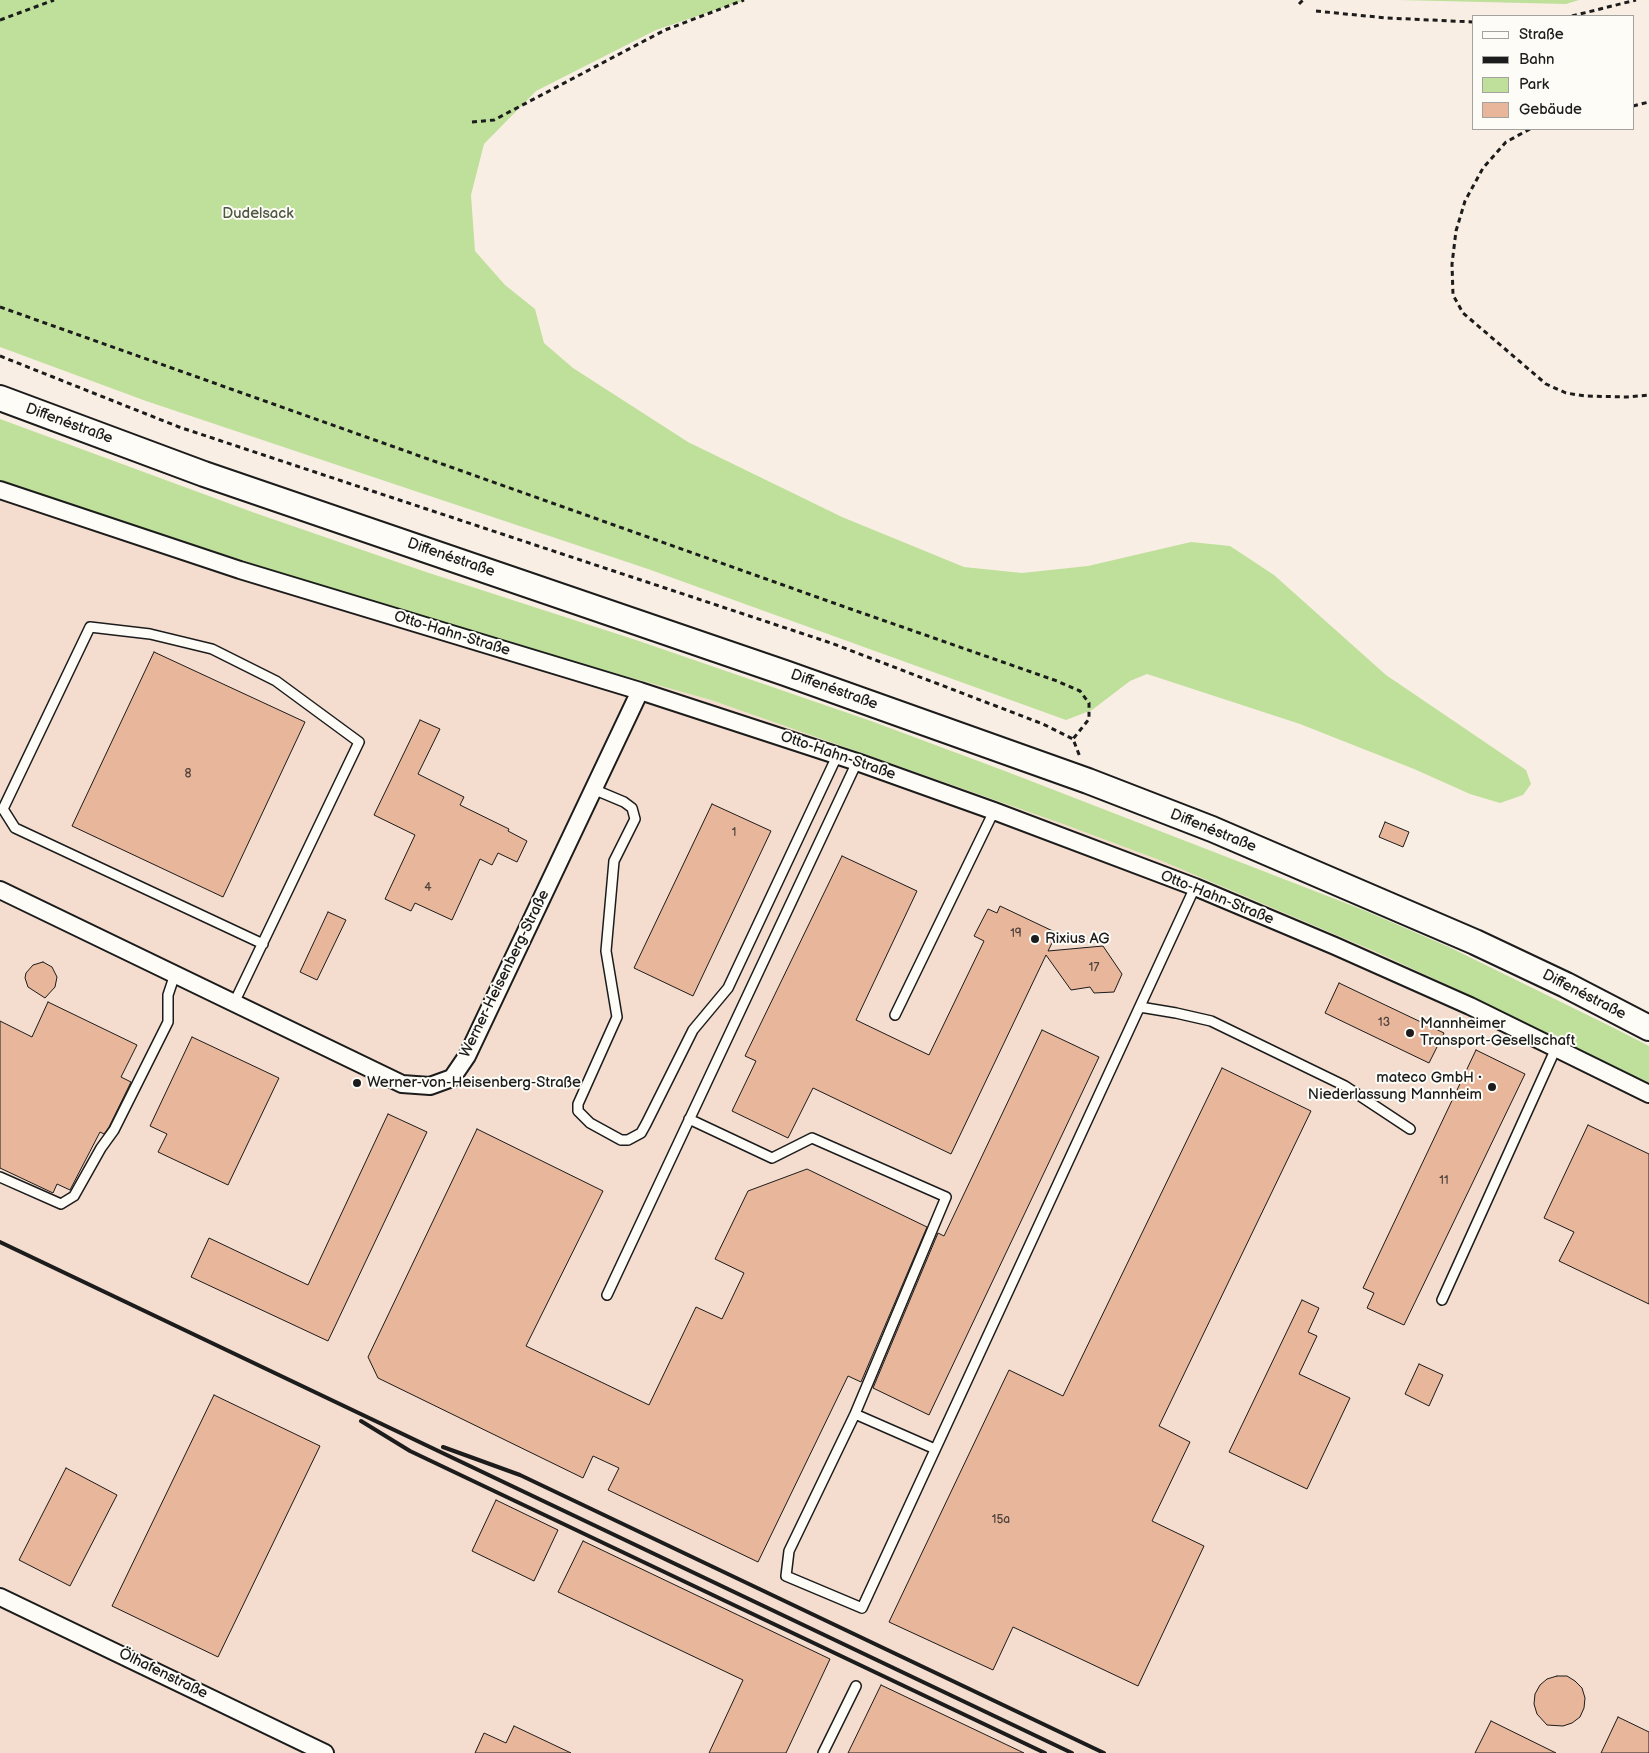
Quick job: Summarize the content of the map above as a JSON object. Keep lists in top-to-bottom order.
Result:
{
  "streets": {
    "main road": ["Diffenéstraße"],
    "street": ["Otto-Hahn-Straße", "Werner-Heisenberg-Straße", "Ölhafenstraße"]
  },
  "crossings": [
    ["Otto-Hahn-Straße", "Werner-Heisenberg-Straße"]
  ],
  "parks": ["Dudelsack"],
  "places": [
    "Rixius AG",
    "Mannheimer Transport-Gesellschaft",
    "Werner-von-Heisenberg-Straße",
    "mateco GmbH • Niederlassung Mannheim"
  ],
  "house_numbers": [
    "8",
    "1",
    "4",
    "19",
    "17",
    "13",
    "11",
    "15a"
  ],
  "legend": [
    "Straße",
    "Bahn",
    "Park",
    "Gebäude"
  ]
}
